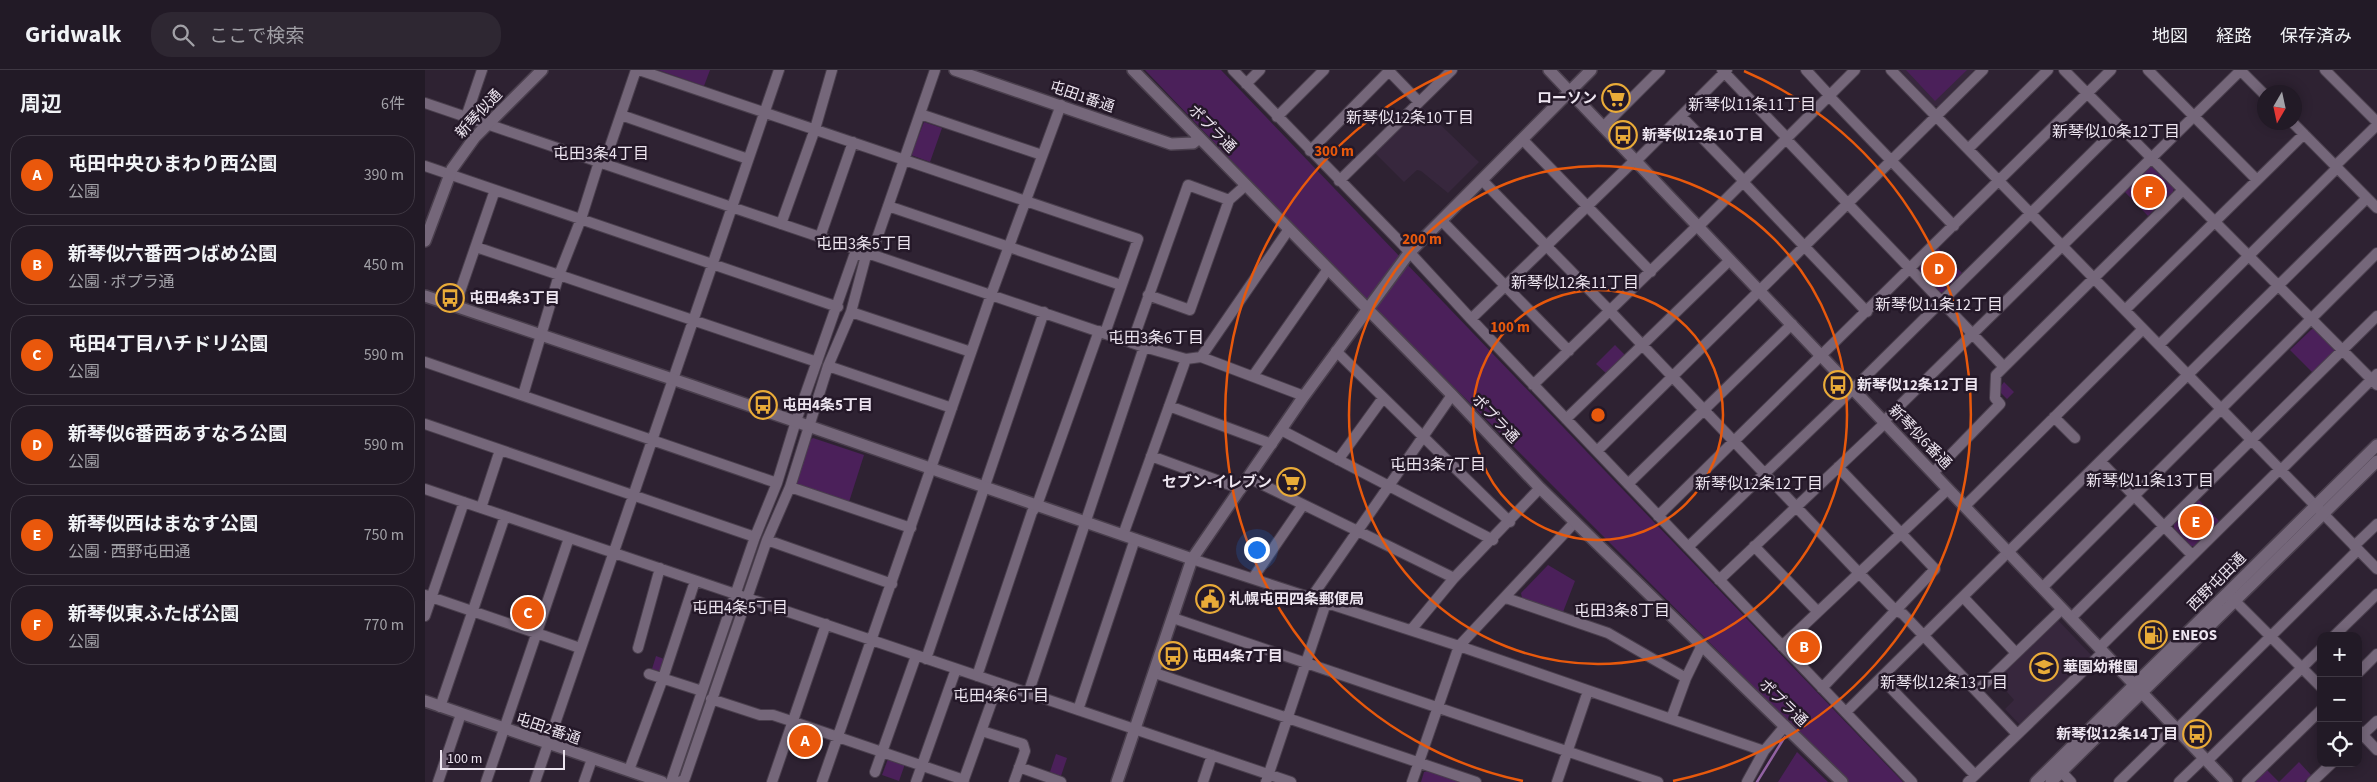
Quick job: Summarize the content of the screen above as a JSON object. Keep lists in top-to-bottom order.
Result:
{
  "streets": {
    "street": [
      "屯田1番通",
      "新琴似通",
      "ポプラ通",
      "新琴似6番通",
      "西野屯田通",
      "屯田2番通"
    ]
  },
  "crossings": [
    ["屯田1番通", "ポプラ通"],
    ["新琴似6番通", "西野屯田通"]
  ],
  "districts": [
    "新琴似11条11丁目",
    "新琴似12条10丁目",
    "新琴似10条12丁目",
    "屯田3条4丁目",
    "屯田3条5丁目",
    "新琴似12条11丁目",
    "新琴似11条12丁目",
    "屯田3条6丁目",
    "屯田3条7丁目",
    "新琴似11条13丁目",
    "新琴似12条12丁目",
    "屯田4条5丁目",
    "屯田3条8丁目",
    "新琴似12条13丁目",
    "屯田4条6丁目"
  ],
  "places": {
    "supermarket": ["ローソン", "セブン-イレブン"],
    "bus stop": [
      "新琴似12条10丁目",
      "屯田4条3丁目",
      "新琴似12条12丁目",
      "屯田4条5丁目",
      "屯田4条7丁目",
      "新琴似12条14丁目"
    ],
    "public building": ["札幌屯田四条郵便局"],
    "fuel station": ["ENEOS"],
    "school or university": ["華園幼稚園"]
  },
  "scale_bar": "100 m",
  "north": "bottom",
  "page": {
    "header": "Gridwalk",
    "search": "ここで検索",
    "nav": ["地図", "経路", "保存済み"],
    "heading": ["周辺", "6件"],
    "list": [
      {
        "mark": "A",
        "name": "屯田中央ひまわり西公園",
        "note": "公園",
        "value": "390 m"
      },
      {
        "mark": "B",
        "name": "新琴似六番西つばめ公園",
        "note": "公園 · ポプラ通",
        "value": "450 m"
      },
      {
        "mark": "C",
        "name": "屯田4丁目ハチドリ公園",
        "note": "公園",
        "value": "590 m"
      },
      {
        "mark": "D",
        "name": "新琴似6番西あすなろ公園",
        "note": "公園",
        "value": "590 m"
      },
      {
        "mark": "E",
        "name": "新琴似西はまなす公園",
        "note": "公園 · 西野屯田通",
        "value": "750 m"
      },
      {
        "mark": "F",
        "name": "新琴似東ふたば公園",
        "note": "公園",
        "value": "770 m"
      }
    ],
    "pins": [
      "F",
      "D",
      "E",
      "C",
      "B",
      "A"
    ],
    "map_buttons": ["+", "−"],
    "scale": "100 m"
  },
  "rings": ["300 m", "200 m", "100 m"]
}
